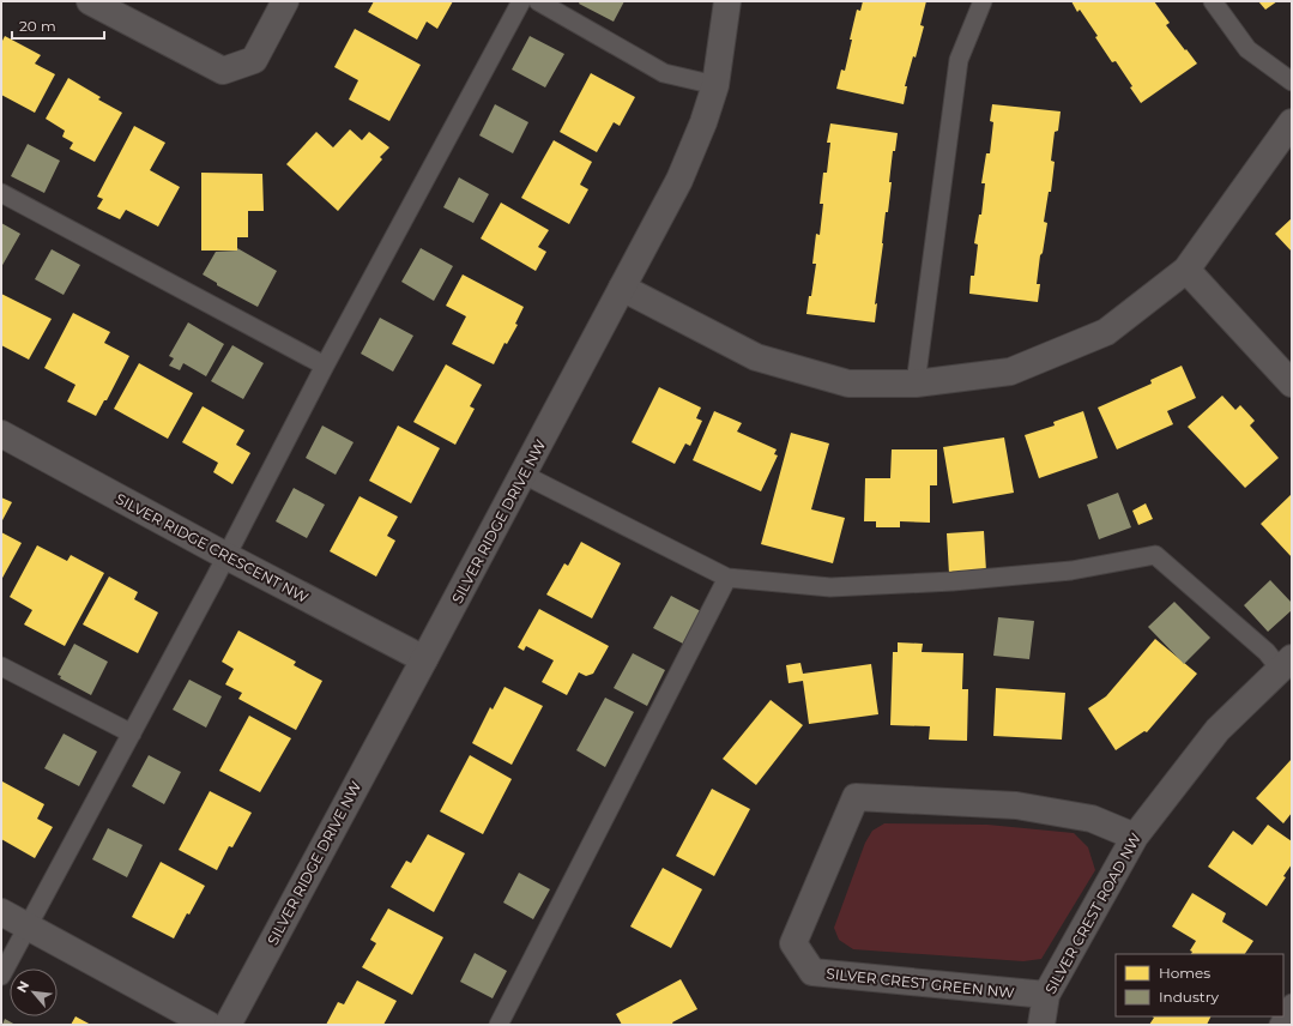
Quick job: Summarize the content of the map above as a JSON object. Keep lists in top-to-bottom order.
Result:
{
  "streets": {
    "street": [
      "SILVER RIDGE DRIVE NW",
      "SILVER RIDGE CRESCENT NW",
      "SILVER CREST ROAD NW",
      "SILVER CREST GREEN NW"
    ]
  },
  "crossings": [
    ["SILVER RIDGE DRIVE NW", "SILVER RIDGE CRESCENT NW"],
    ["SILVER CREST ROAD NW", "SILVER CREST GREEN NW"]
  ],
  "legend": ["Homes", "Industry"],
  "scale_bar": "20 m",
  "north": "top left"
}
